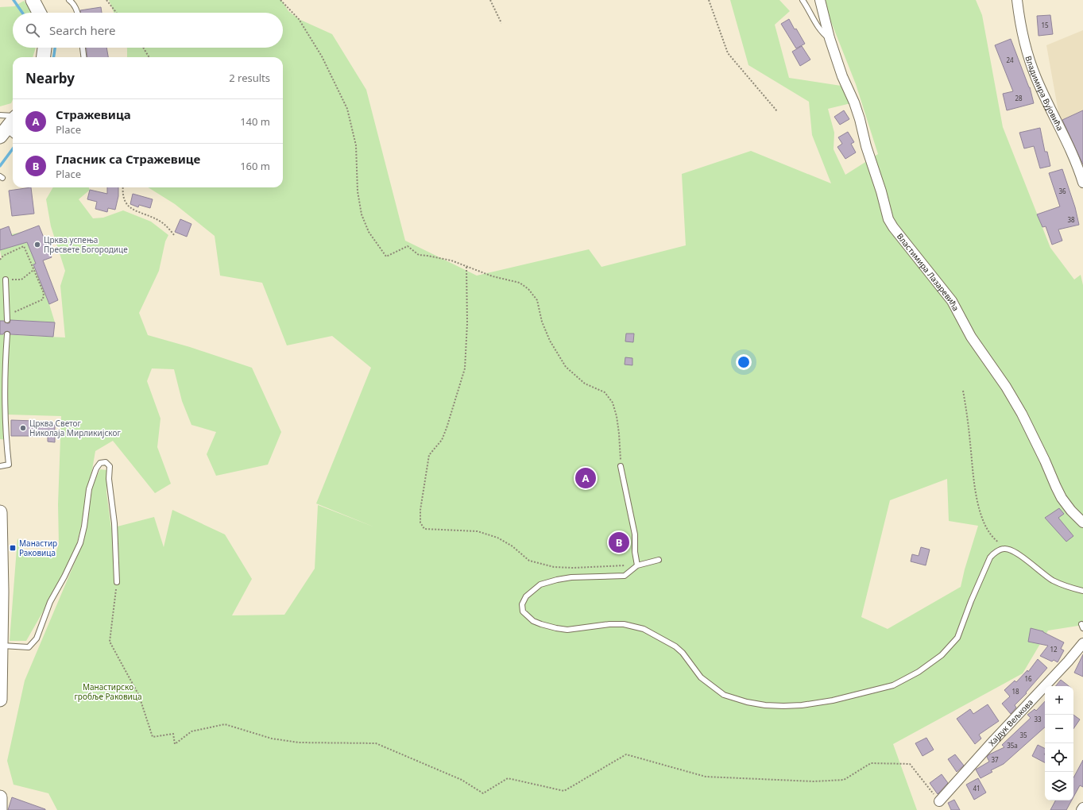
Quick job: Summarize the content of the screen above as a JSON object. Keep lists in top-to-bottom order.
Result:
{
  "streets": {
    "street": ["Владимира Вујовића", "Властимира Лазаревића", "Хајдук Вељкова"]
  },
  "parks": ["Манастирско гробље Раковица"],
  "places": {
    "other": ["Црква успења Пресвете Богородице", "Црква Светог Николаја Мирликијског"],
    "transit": ["Манастир Раковица"]
  },
  "house_numbers": [
    "15",
    "24",
    "28",
    "36",
    "38",
    "12",
    "16",
    "18",
    "33",
    "35",
    "35a",
    "37",
    "41"
  ],
  "page": {
    "search": "Search here",
    "heading": ["Nearby", "2 results"],
    "list": [
      {
        "mark": "A",
        "name": "Стражевица",
        "note": "Place",
        "value": "140 m"
      },
      {
        "mark": "B",
        "name": "Гласник са Стражевице",
        "note": "Place",
        "value": "160 m"
      }
    ],
    "pins": ["A", "B"],
    "map_buttons": ["+", "−"]
  }
}
